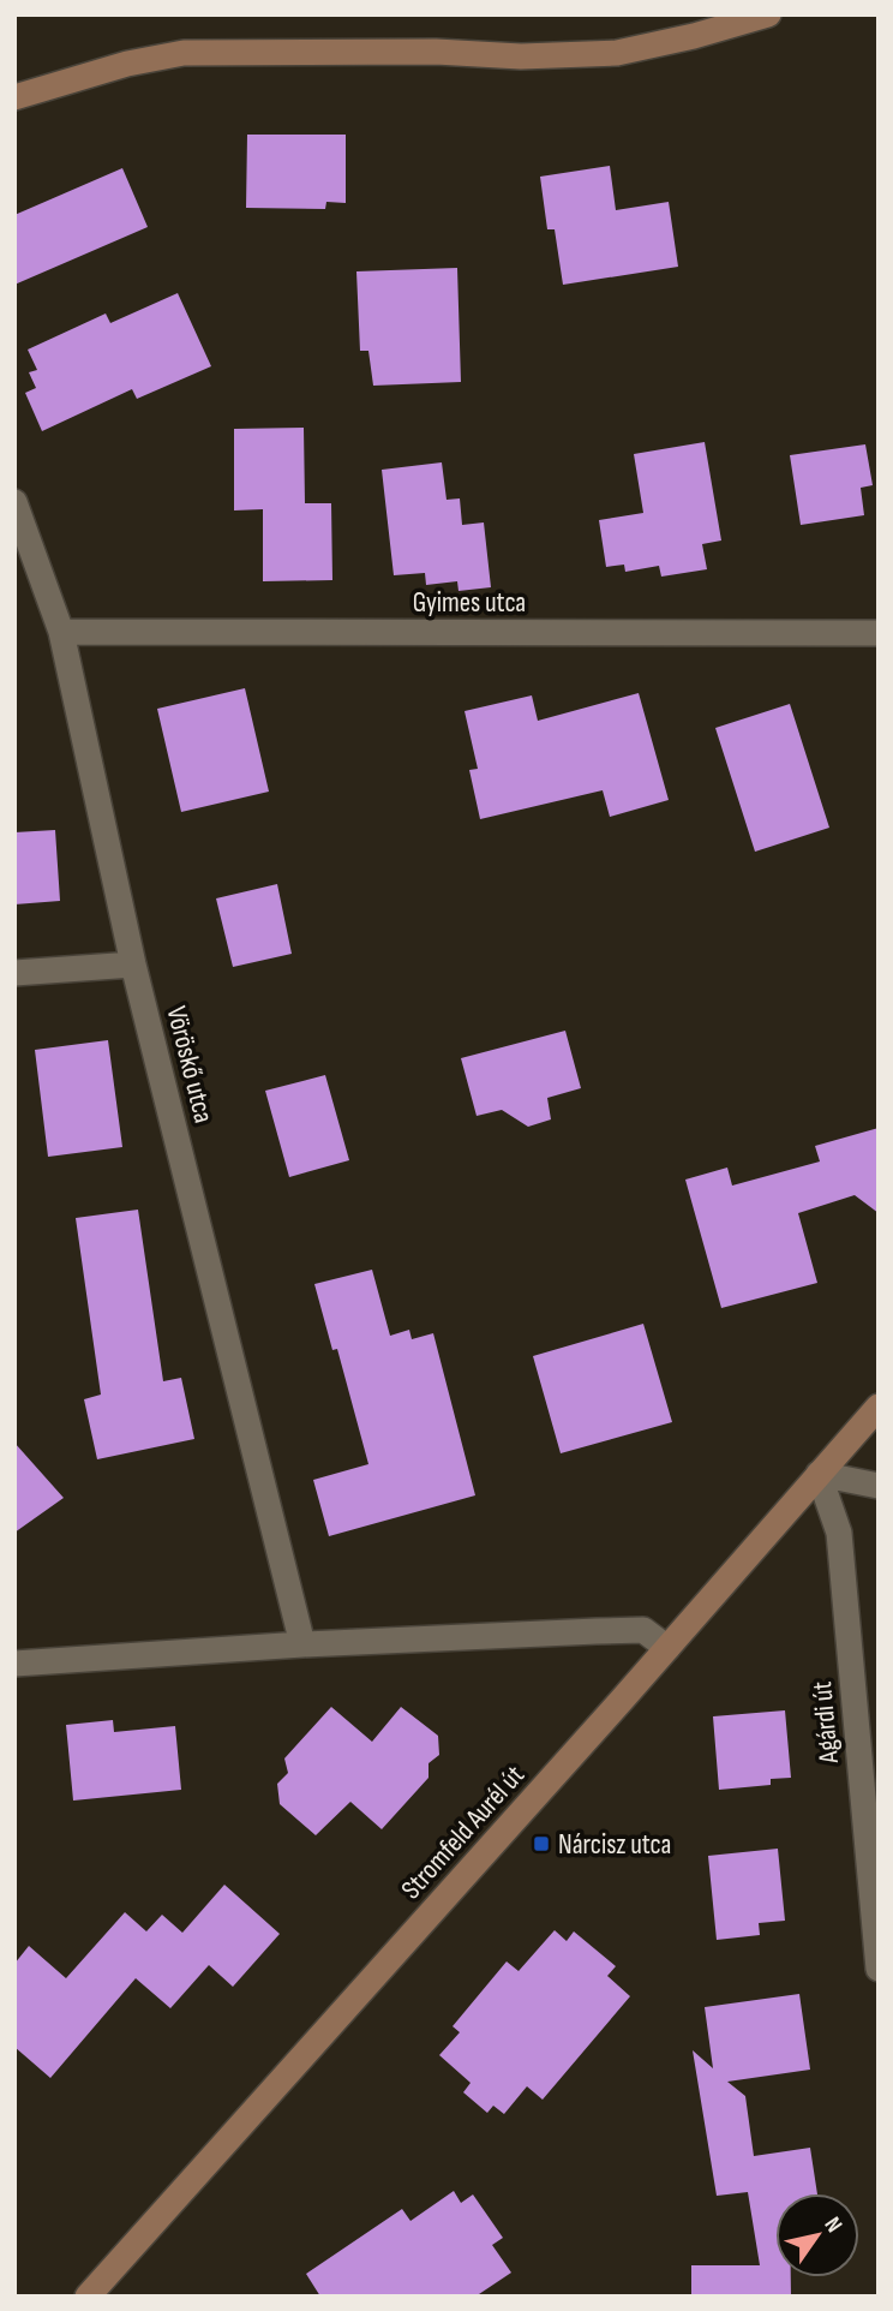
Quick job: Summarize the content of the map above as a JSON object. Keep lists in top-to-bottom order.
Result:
{
  "streets": {
    "street": [
      "Gyimes utca",
      "Vöröskő utca",
      "Agárdi út",
      "Stromfeld Aurél út"
    ]
  },
  "crossings": [
    ["Gyimes utca", "Vöröskő utca"],
    ["Agárdi út", "Stromfeld Aurél út"]
  ],
  "places": {
    "transit": ["Nárcisz utca"]
  },
  "north": "top right"
}
